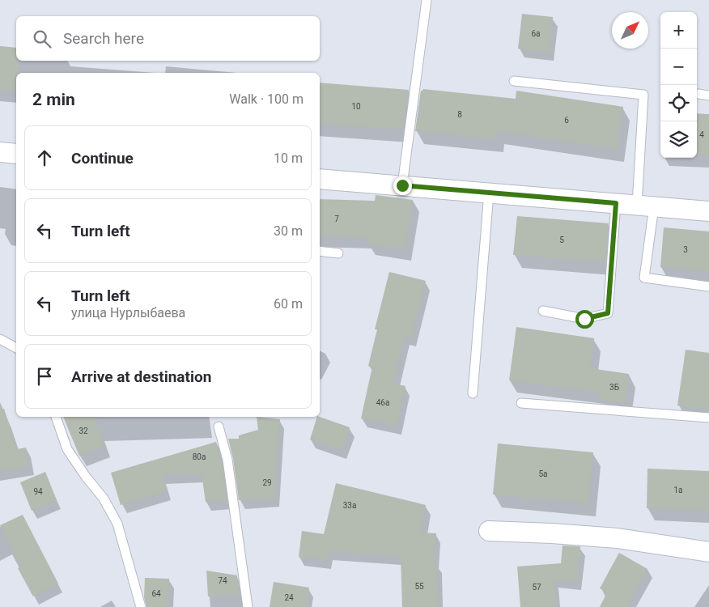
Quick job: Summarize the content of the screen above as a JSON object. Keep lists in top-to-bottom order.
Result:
{
  "house_numbers": [
    "6а",
    "10",
    "8",
    "6",
    "4",
    "7",
    "5",
    "3",
    "3Б",
    "46а",
    "32",
    "80а",
    "5а",
    "29",
    "1а",
    "94",
    "33а",
    "74",
    "55",
    "57",
    "64",
    "24"
  ],
  "north": "top right",
  "page": {
    "map_buttons": ["+", "−"],
    "search": "Search here",
    "heading": ["2 min", "Walk · 100 m"],
    "list": [
      ["Continue", "10 m"],
      ["Turn left", "30 m"],
      ["Turn left", "улица Нурлыбаева", "60 m"],
      "Arrive at destination"
    ]
  }
}
